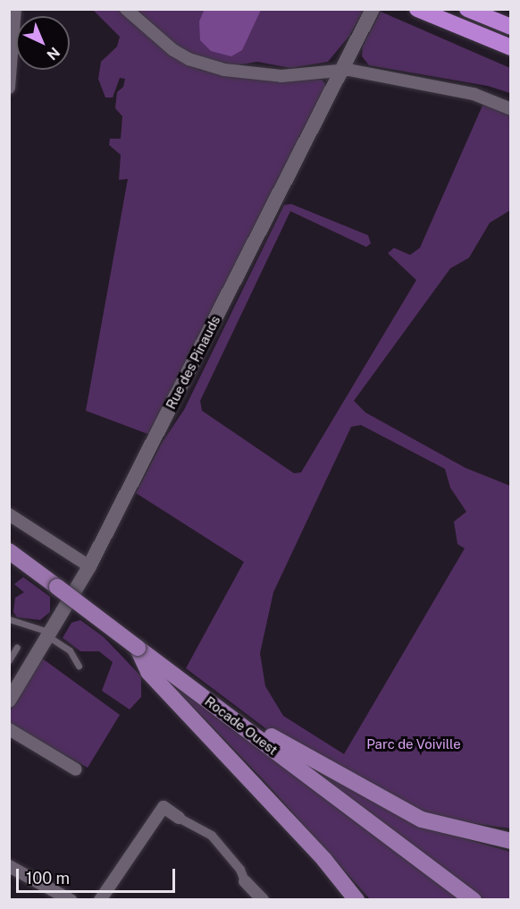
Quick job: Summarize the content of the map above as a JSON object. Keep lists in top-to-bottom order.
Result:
{
  "streets": {
    "main road": ["Rocade Ouest"],
    "street": ["Rue des Pinauds"]
  },
  "parks": ["Parc de Voiville"],
  "scale_bar": "100 m",
  "north": "bottom right"
}
